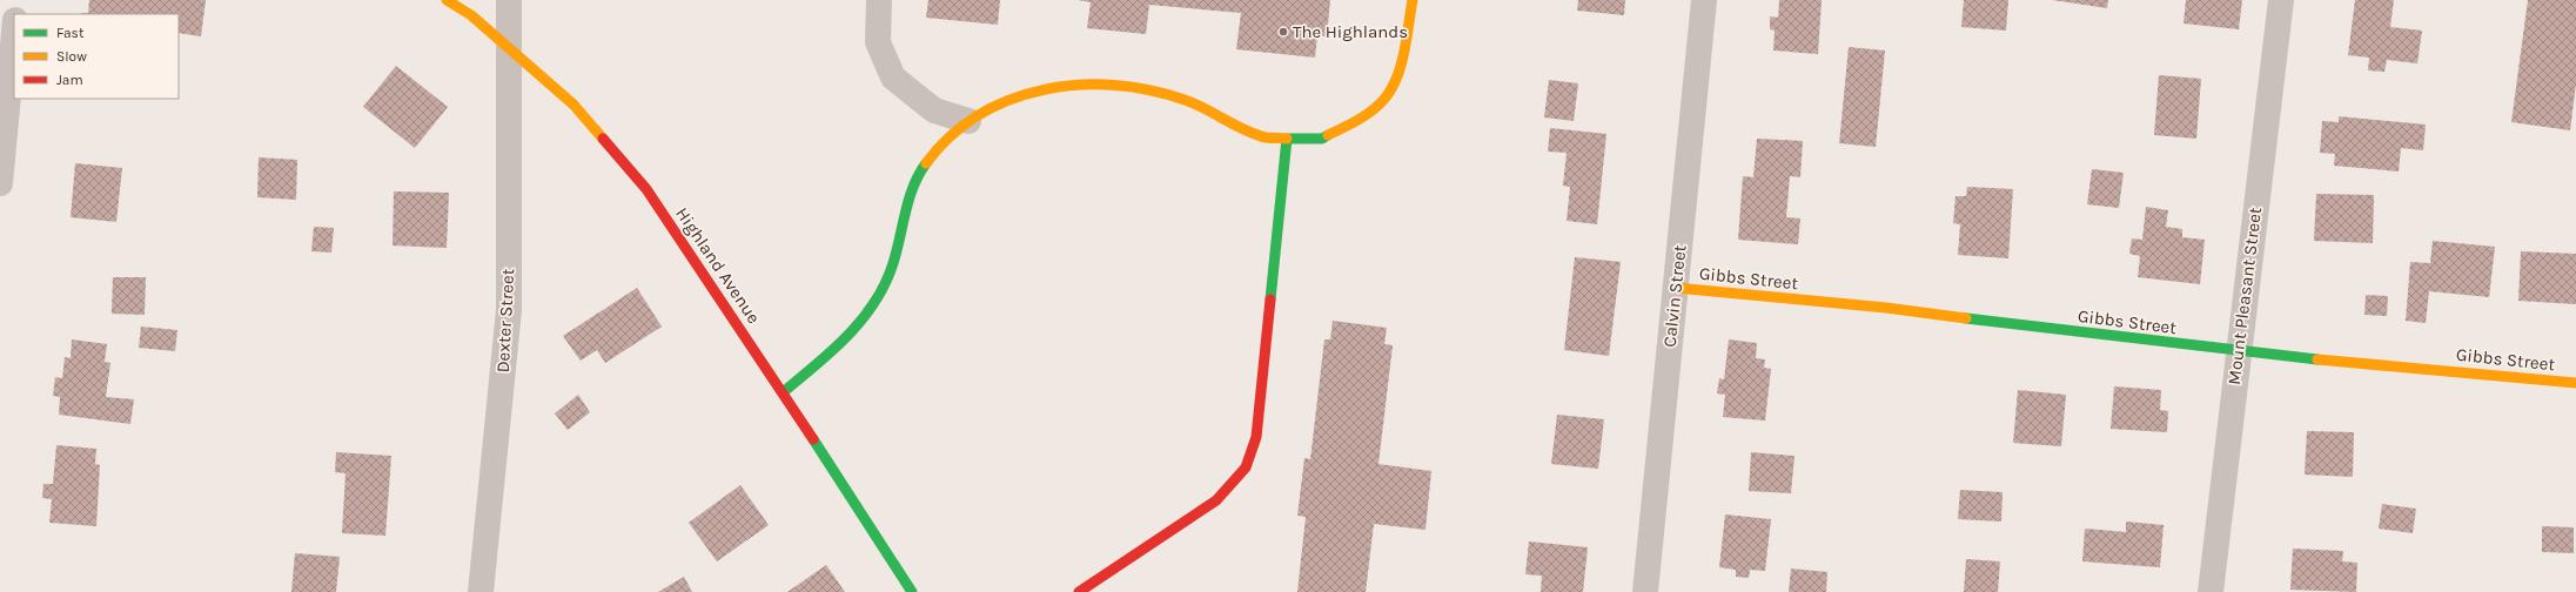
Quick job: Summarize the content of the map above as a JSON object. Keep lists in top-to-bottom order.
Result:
{
  "streets": {
    "street": [
      "Highland Avenue",
      "Gibbs Street",
      "Calvin Street",
      "Mount Pleasant Street",
      "Dexter Street"
    ]
  },
  "crossings": [
    ["Highland Avenue", "Dexter Street"],
    ["Gibbs Street", "Calvin Street"],
    ["Gibbs Street", "Mount Pleasant Street"]
  ],
  "places": ["The Highlands"],
  "legend": ["Fast", "Slow", "Jam"]
}
